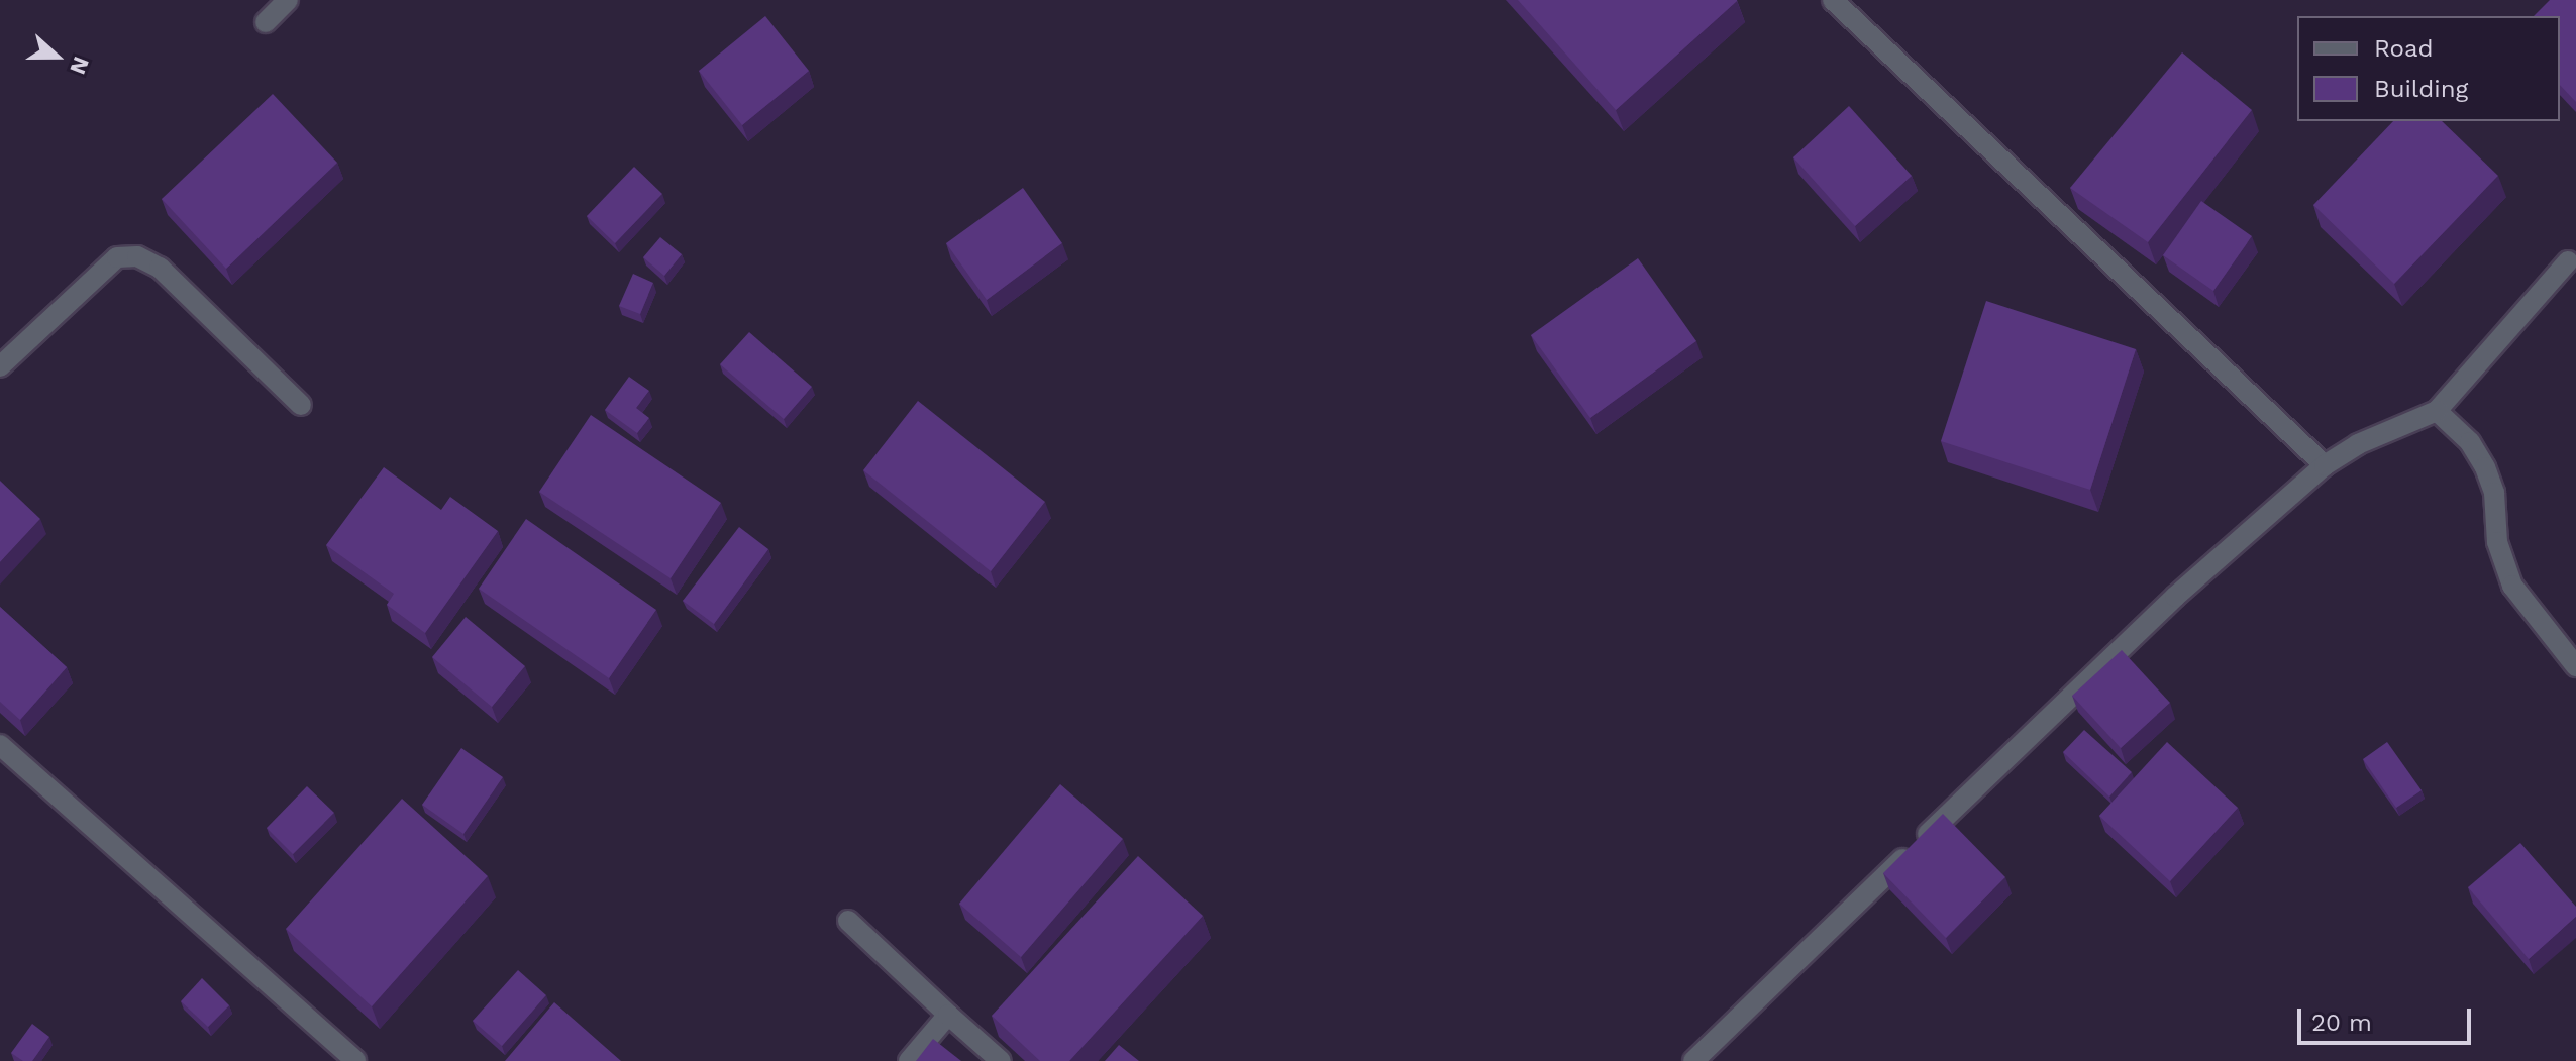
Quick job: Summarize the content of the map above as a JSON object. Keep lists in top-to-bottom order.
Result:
{
  "legend": ["Road", "Building"],
  "scale_bar": "20 m",
  "north": "right"
}
